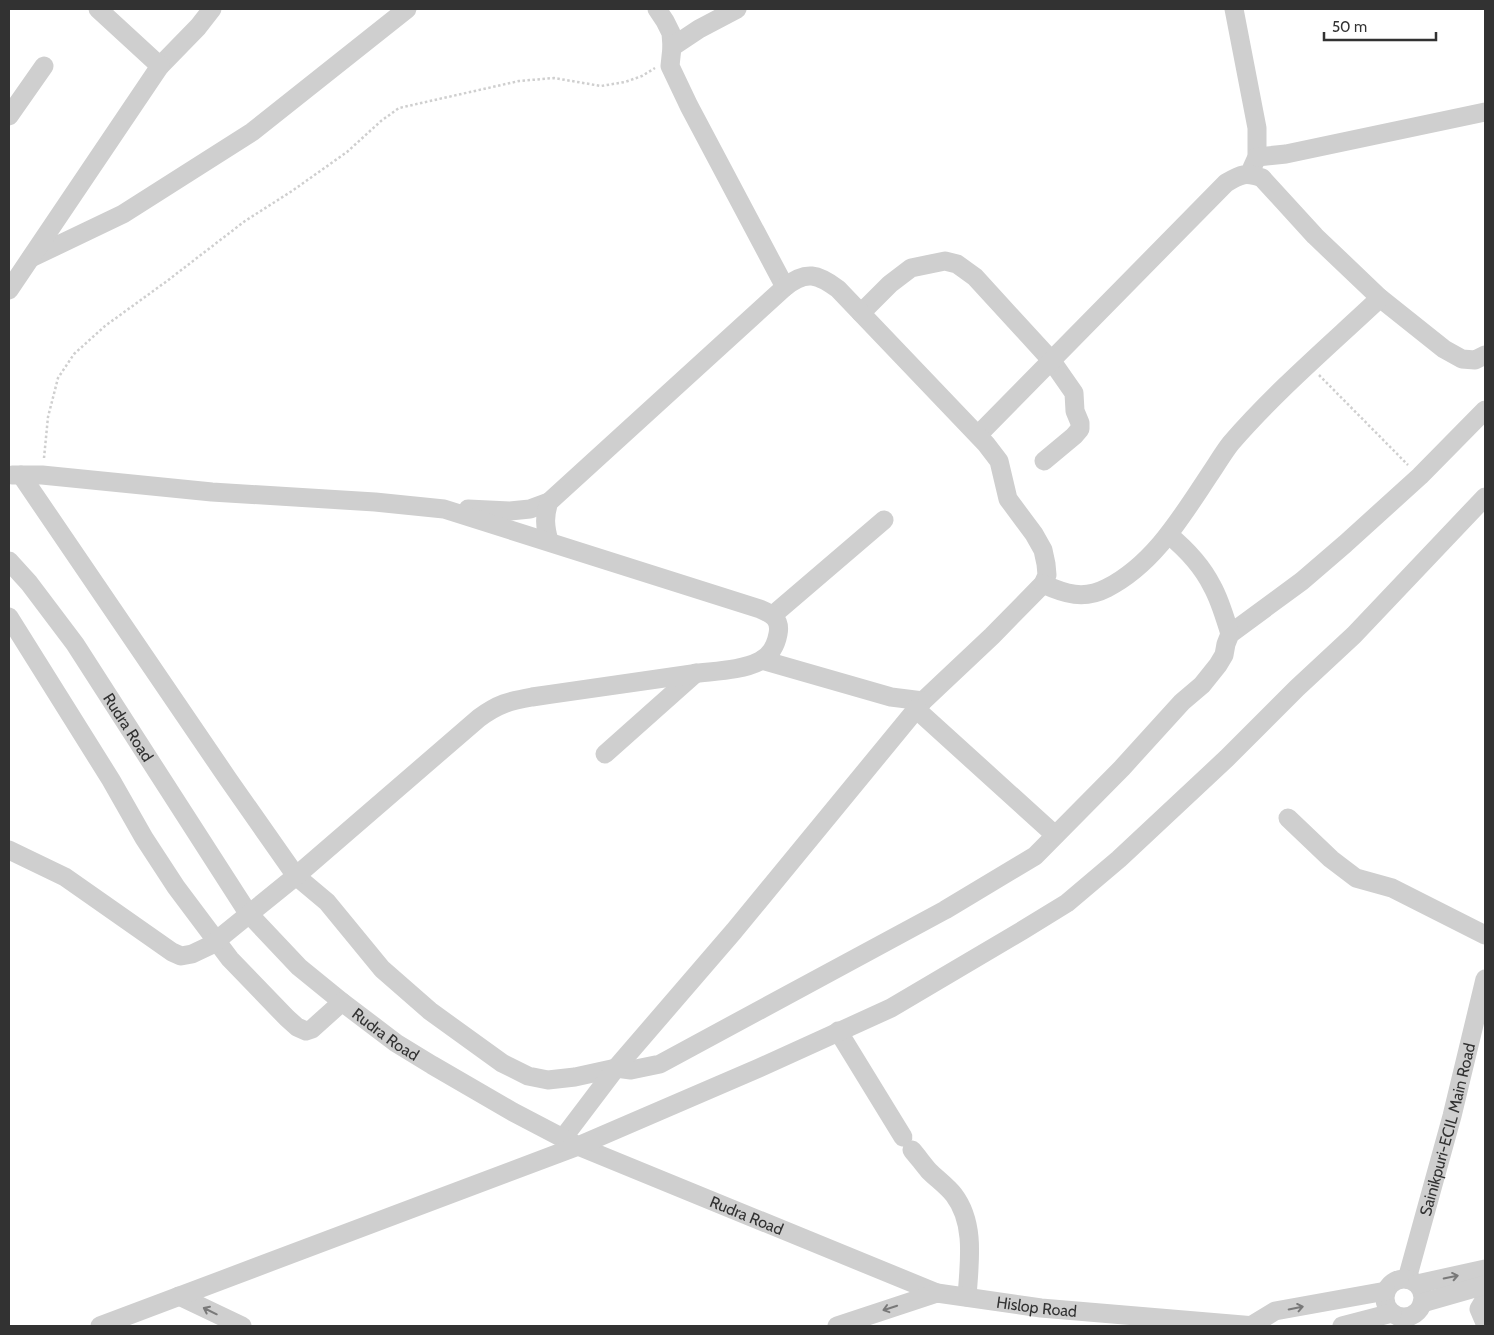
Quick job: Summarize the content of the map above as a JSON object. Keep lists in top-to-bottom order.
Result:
{
  "streets": {
    "street": ["Rudra Road", "Sainikpuri-ECIL Main Road", "Hislop Road"]
  },
  "crossings": [
    ["Rudra Road", "Hislop Road"],
    ["Sainikpuri-ECIL Main Road", "Hislop Road"]
  ],
  "scale_bar": "50 m"
}
